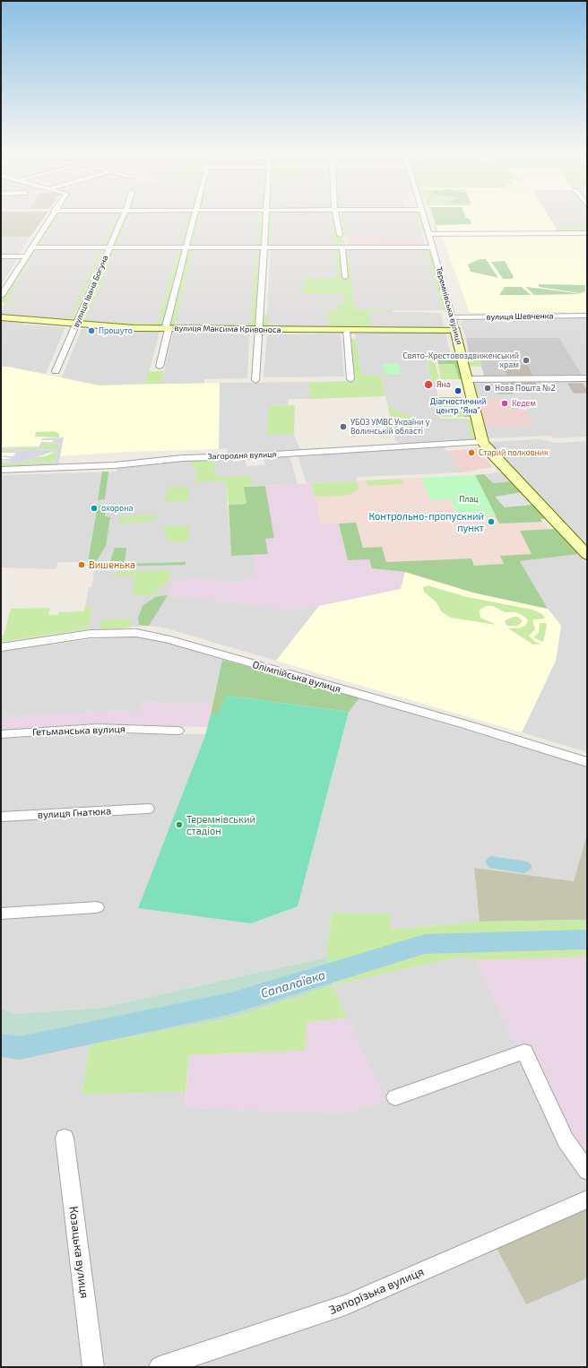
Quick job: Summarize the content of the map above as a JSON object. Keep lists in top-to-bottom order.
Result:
{
  "streets": {
    "street": [
      "вулиця Івана Богуна",
      "Теремнівська вулиця",
      "вулиця Шевченка",
      "вулиця Максима Кривоноса",
      "Загородня вулиця",
      "Олімпійська вулиця",
      "Гетьманська вулиця",
      "вулиця Гнатюка",
      "Козацька вулиця",
      "Запорізька вулиця"
    ]
  },
  "crossings": [
    ["вулиця Івана Богуна", "вулиця Максима Кривоноса"],
    ["Теремнівська вулиця", "вулиця Шевченка"],
    ["Теремнівська вулиця", "вулиця Максима Кривоноса"],
    ["Теремнівська вулиця", "Загородня вулиця"]
  ],
  "water": ["Сапалаївка"],
  "parks": ["Плац"],
  "places": [
    "Прошуто",
    "Свято-Хрестовоздвиженський храм",
    "Яна",
    "Нова Пошта №2",
    "Діагностичний центр \"Яна\"",
    "Кедем",
    "УБОЗ УМВС України у Волинськiй області",
    "Старий полковник",
    "охорона",
    "Контрольно-пропускний пункт",
    "Вишенька",
    "Теремнівський стадіон"
  ]
}
